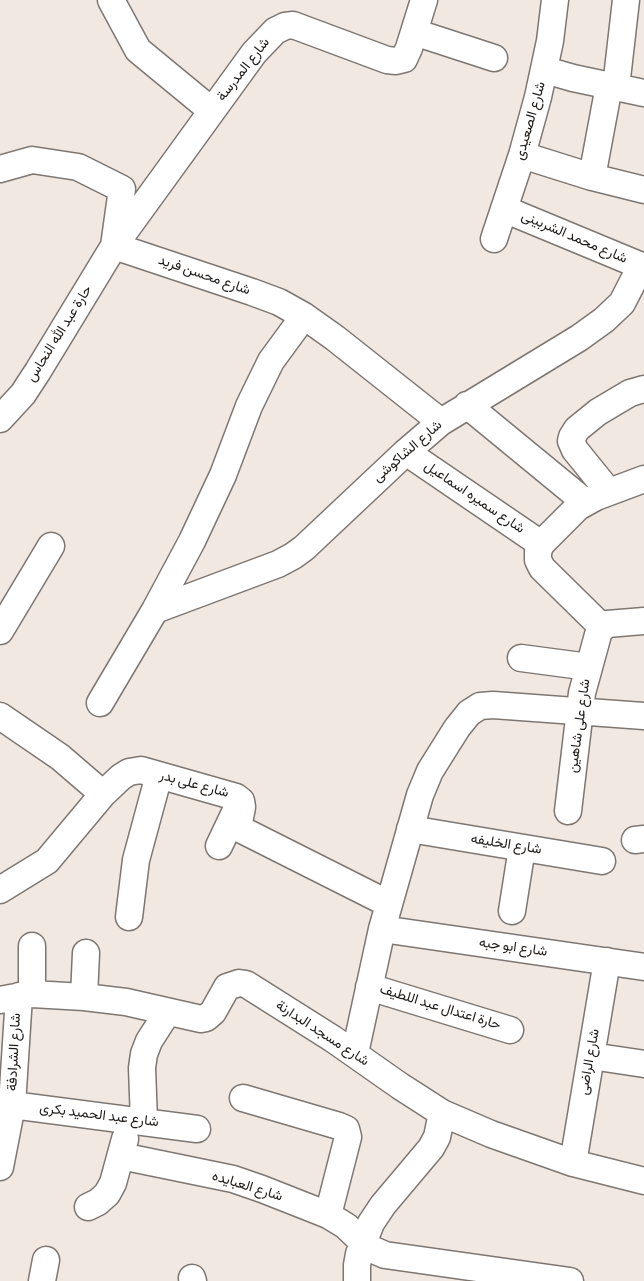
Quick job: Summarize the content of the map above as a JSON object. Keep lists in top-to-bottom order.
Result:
{
  "streets": {
    "street": [
      "شارع المدرسة",
      "شارع الصعيدى",
      "شارع محمد الشربينى",
      "شارع محسن فريد",
      "حارة عبد الله النحاس",
      "شارع الشاكوشى",
      "شارع سميره اسماعيل",
      "شارع على شاهين",
      "شارع على بدر",
      "شارع الخليفه",
      "شارع ابو جبه",
      "حارة اعتدال عبد اللطيف",
      "شارع مسجد البدارنة",
      "شارع الشرادفة",
      "شارع الراضى",
      "شارع عبد الحميد بكرى",
      "شارع العبايده"
    ]
  },
  "crossings": [
    ["شارع المدرسة", "شارع محسن فريد"],
    ["شارع المدرسة", "حارة عبد الله النحاس"],
    ["شارع الصعيدى", "شارع محمد الشربينى"],
    ["شارع محمد الشربينى", "شارع الشاكوشى"],
    ["شارع محسن فريد", "حارة عبد الله النحاس"],
    ["شارع محسن فريد", "شارع الشاكوشى"],
    ["شارع الشاكوشى", "شارع سميره اسماعيل"],
    ["شارع ابو جبه", "شارع الراضى"],
    ["شارع مسجد البدارنة", "شارع الشرادفة"],
    ["شارع مسجد البدارنة", "شارع الراضى"],
    ["شارع الشرادفة", "شارع عبد الحميد بكرى"]
  ]
}
